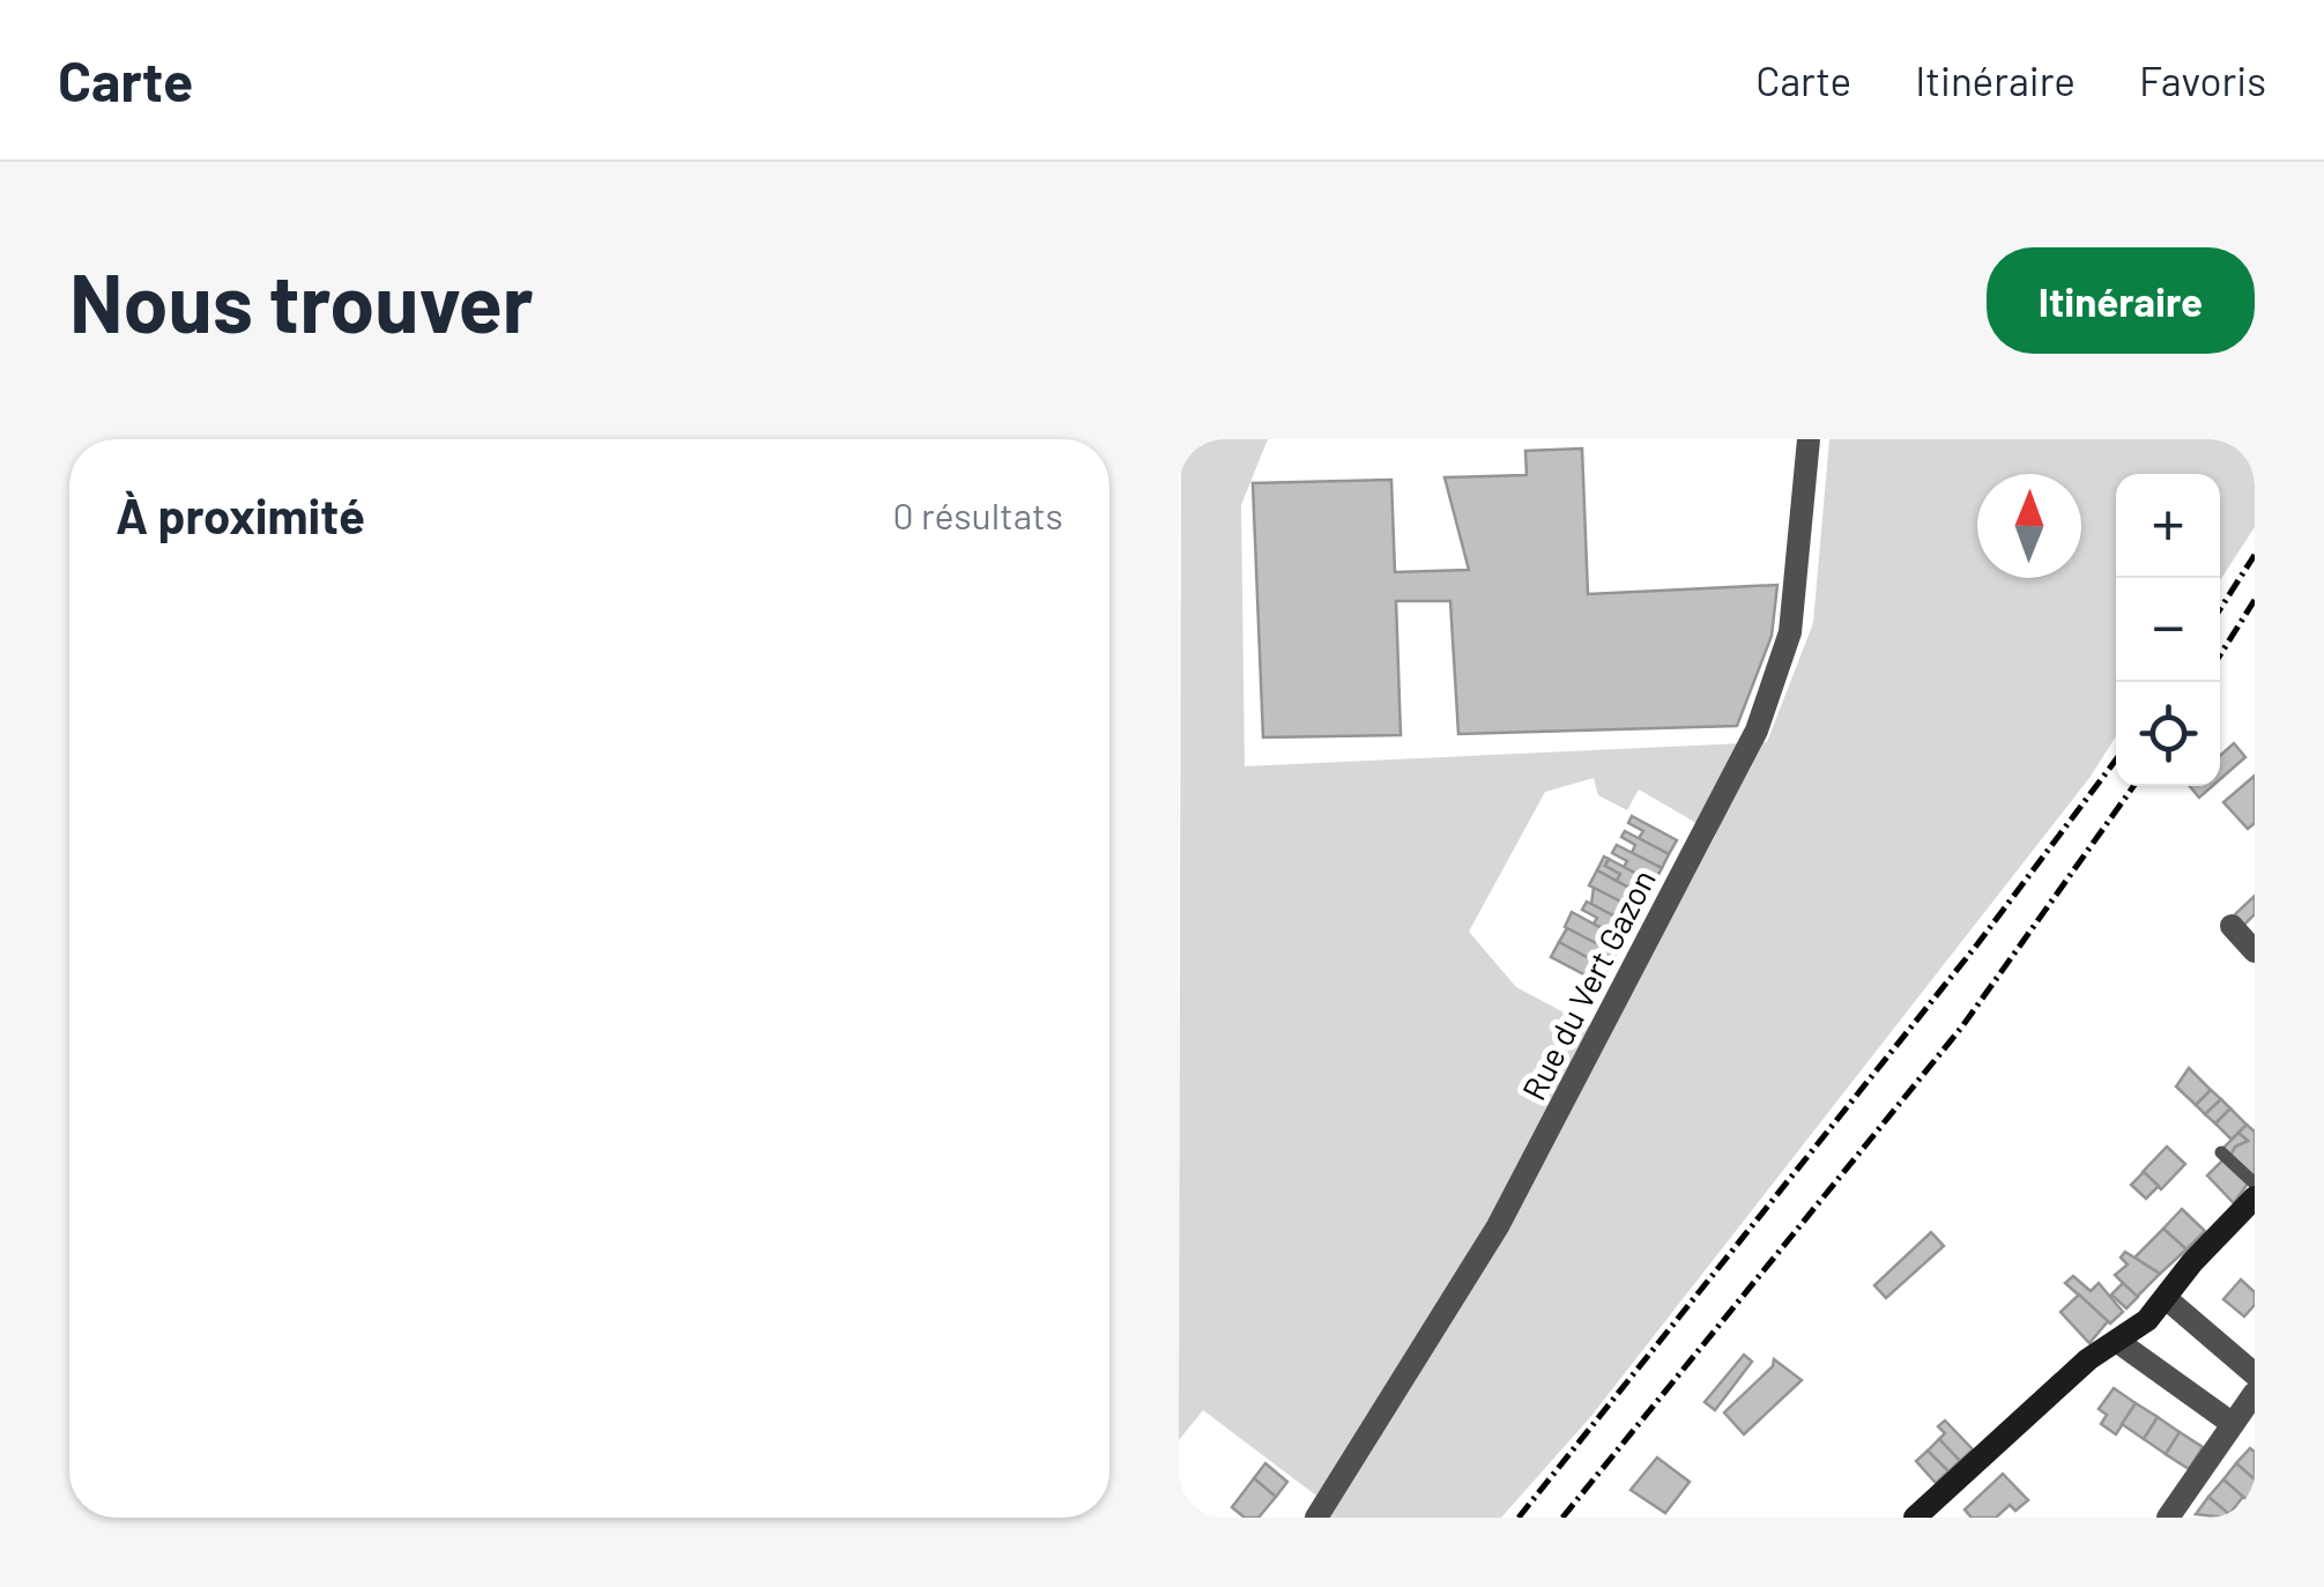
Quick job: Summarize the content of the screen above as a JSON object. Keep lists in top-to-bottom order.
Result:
{
  "streets": {
    "street": ["Rue du Vert Gazon"]
  },
  "north": "top",
  "page": {
    "header": "Carte",
    "nav": ["Carte", "Itinéraire", "Favoris"],
    "buttons": "Itinéraire",
    "title": "Nous trouver",
    "heading": ["À proximité", "0 résultats"],
    "map_buttons": ["+", "−"]
  }
}
